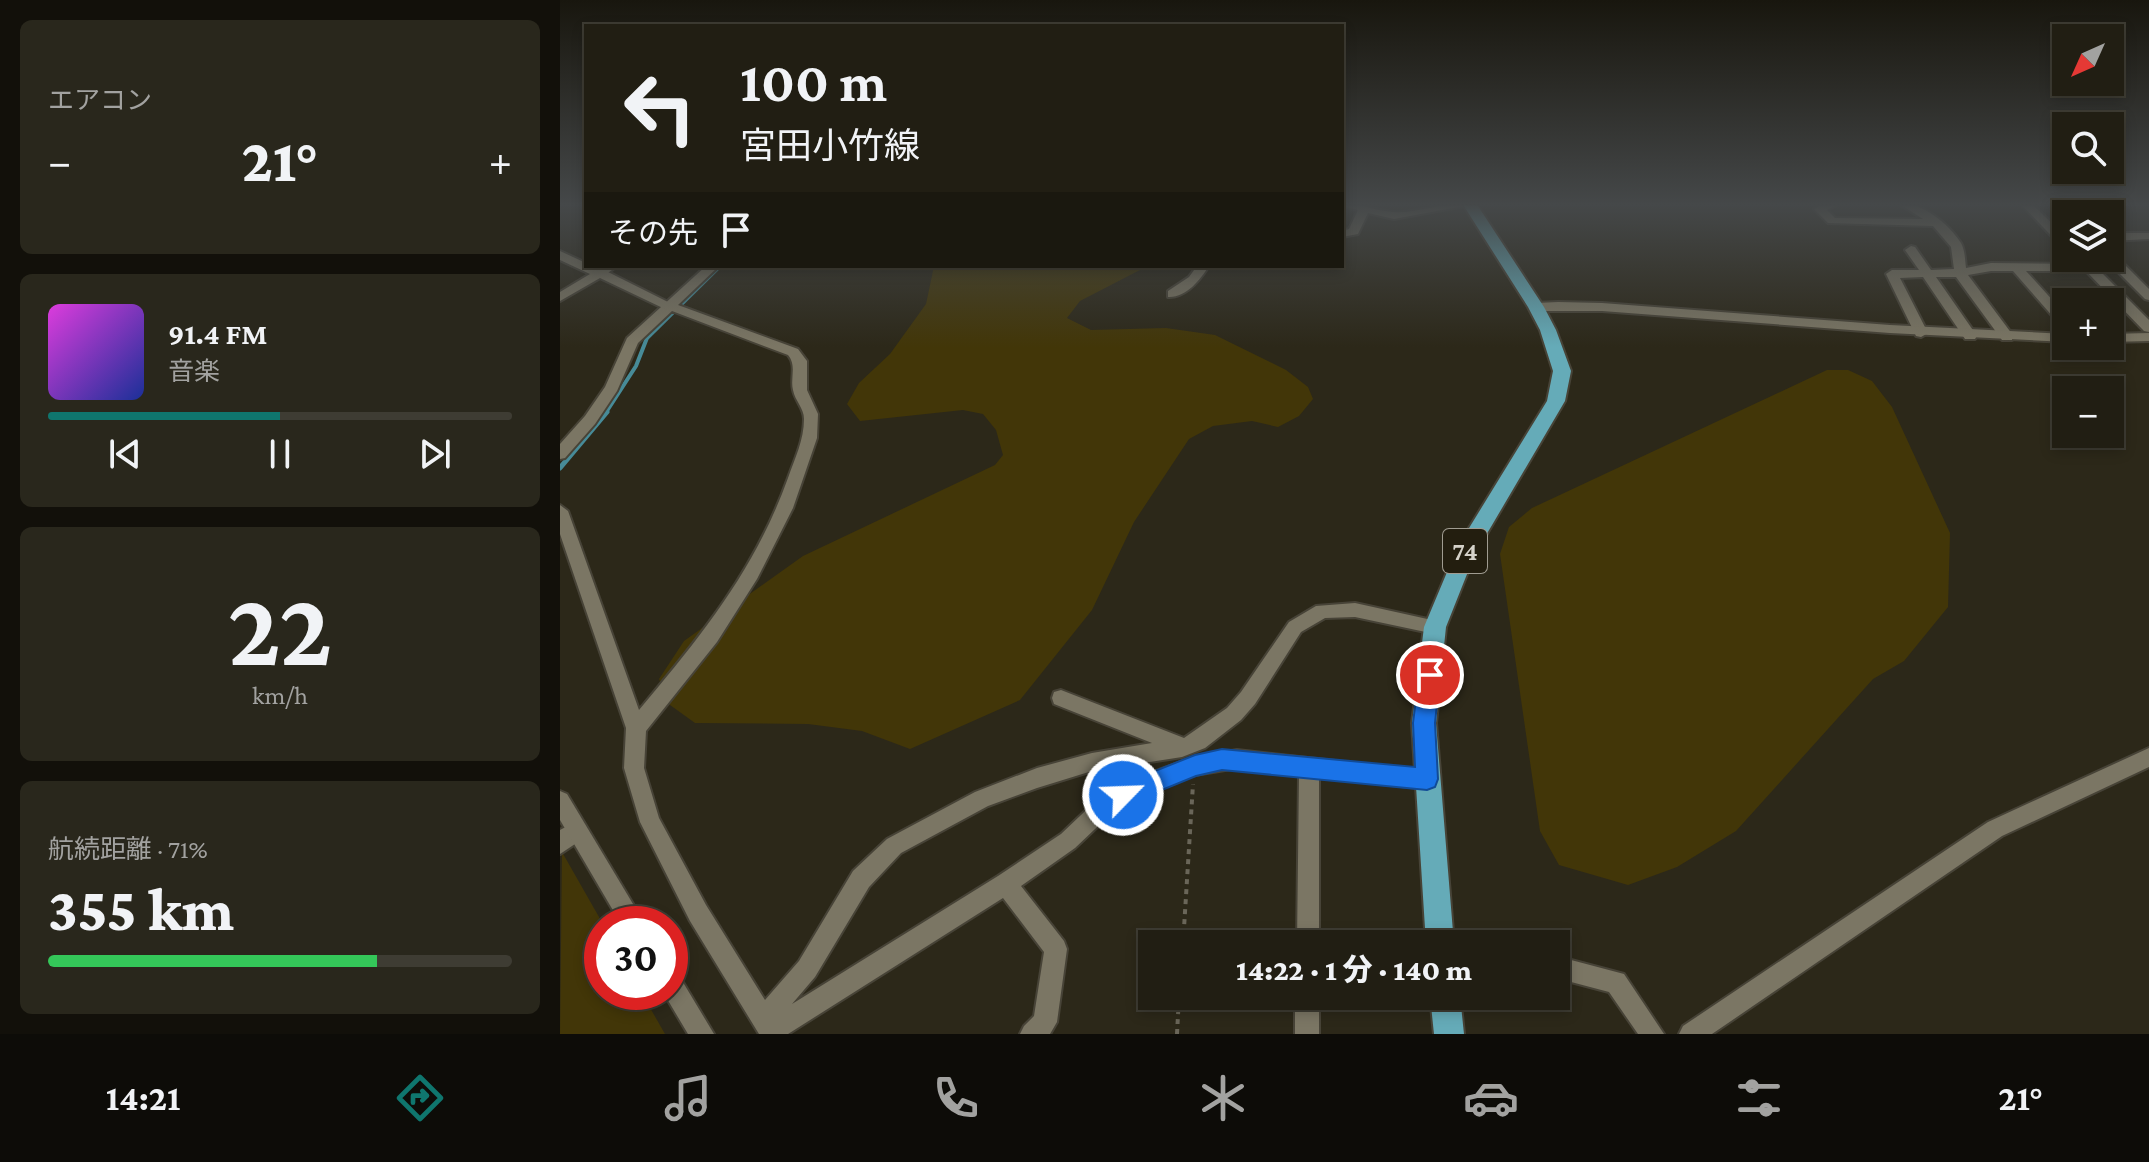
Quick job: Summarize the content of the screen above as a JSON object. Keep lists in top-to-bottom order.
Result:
{
  "streets": {
    "main road": ["74"]
  },
  "north": "bottom left",
  "page": {
    "tile": [
      "エアコン",
      ["22", "km/h"],
      ["航続距離 · 71%", "355 km"]
    ],
    "map_buttons": ["+", "−"],
    "turn": ["100 m", "宮田小竹線"],
    "heat": ["−", "21°", "+"],
    "then": "その先",
    "song": ["91.4 FM", "音楽"],
    "limit": "30",
    "trip": "14:22 · 1 分 · 140 m",
    "tabs": ["14:21", "21°"]
  }
}
